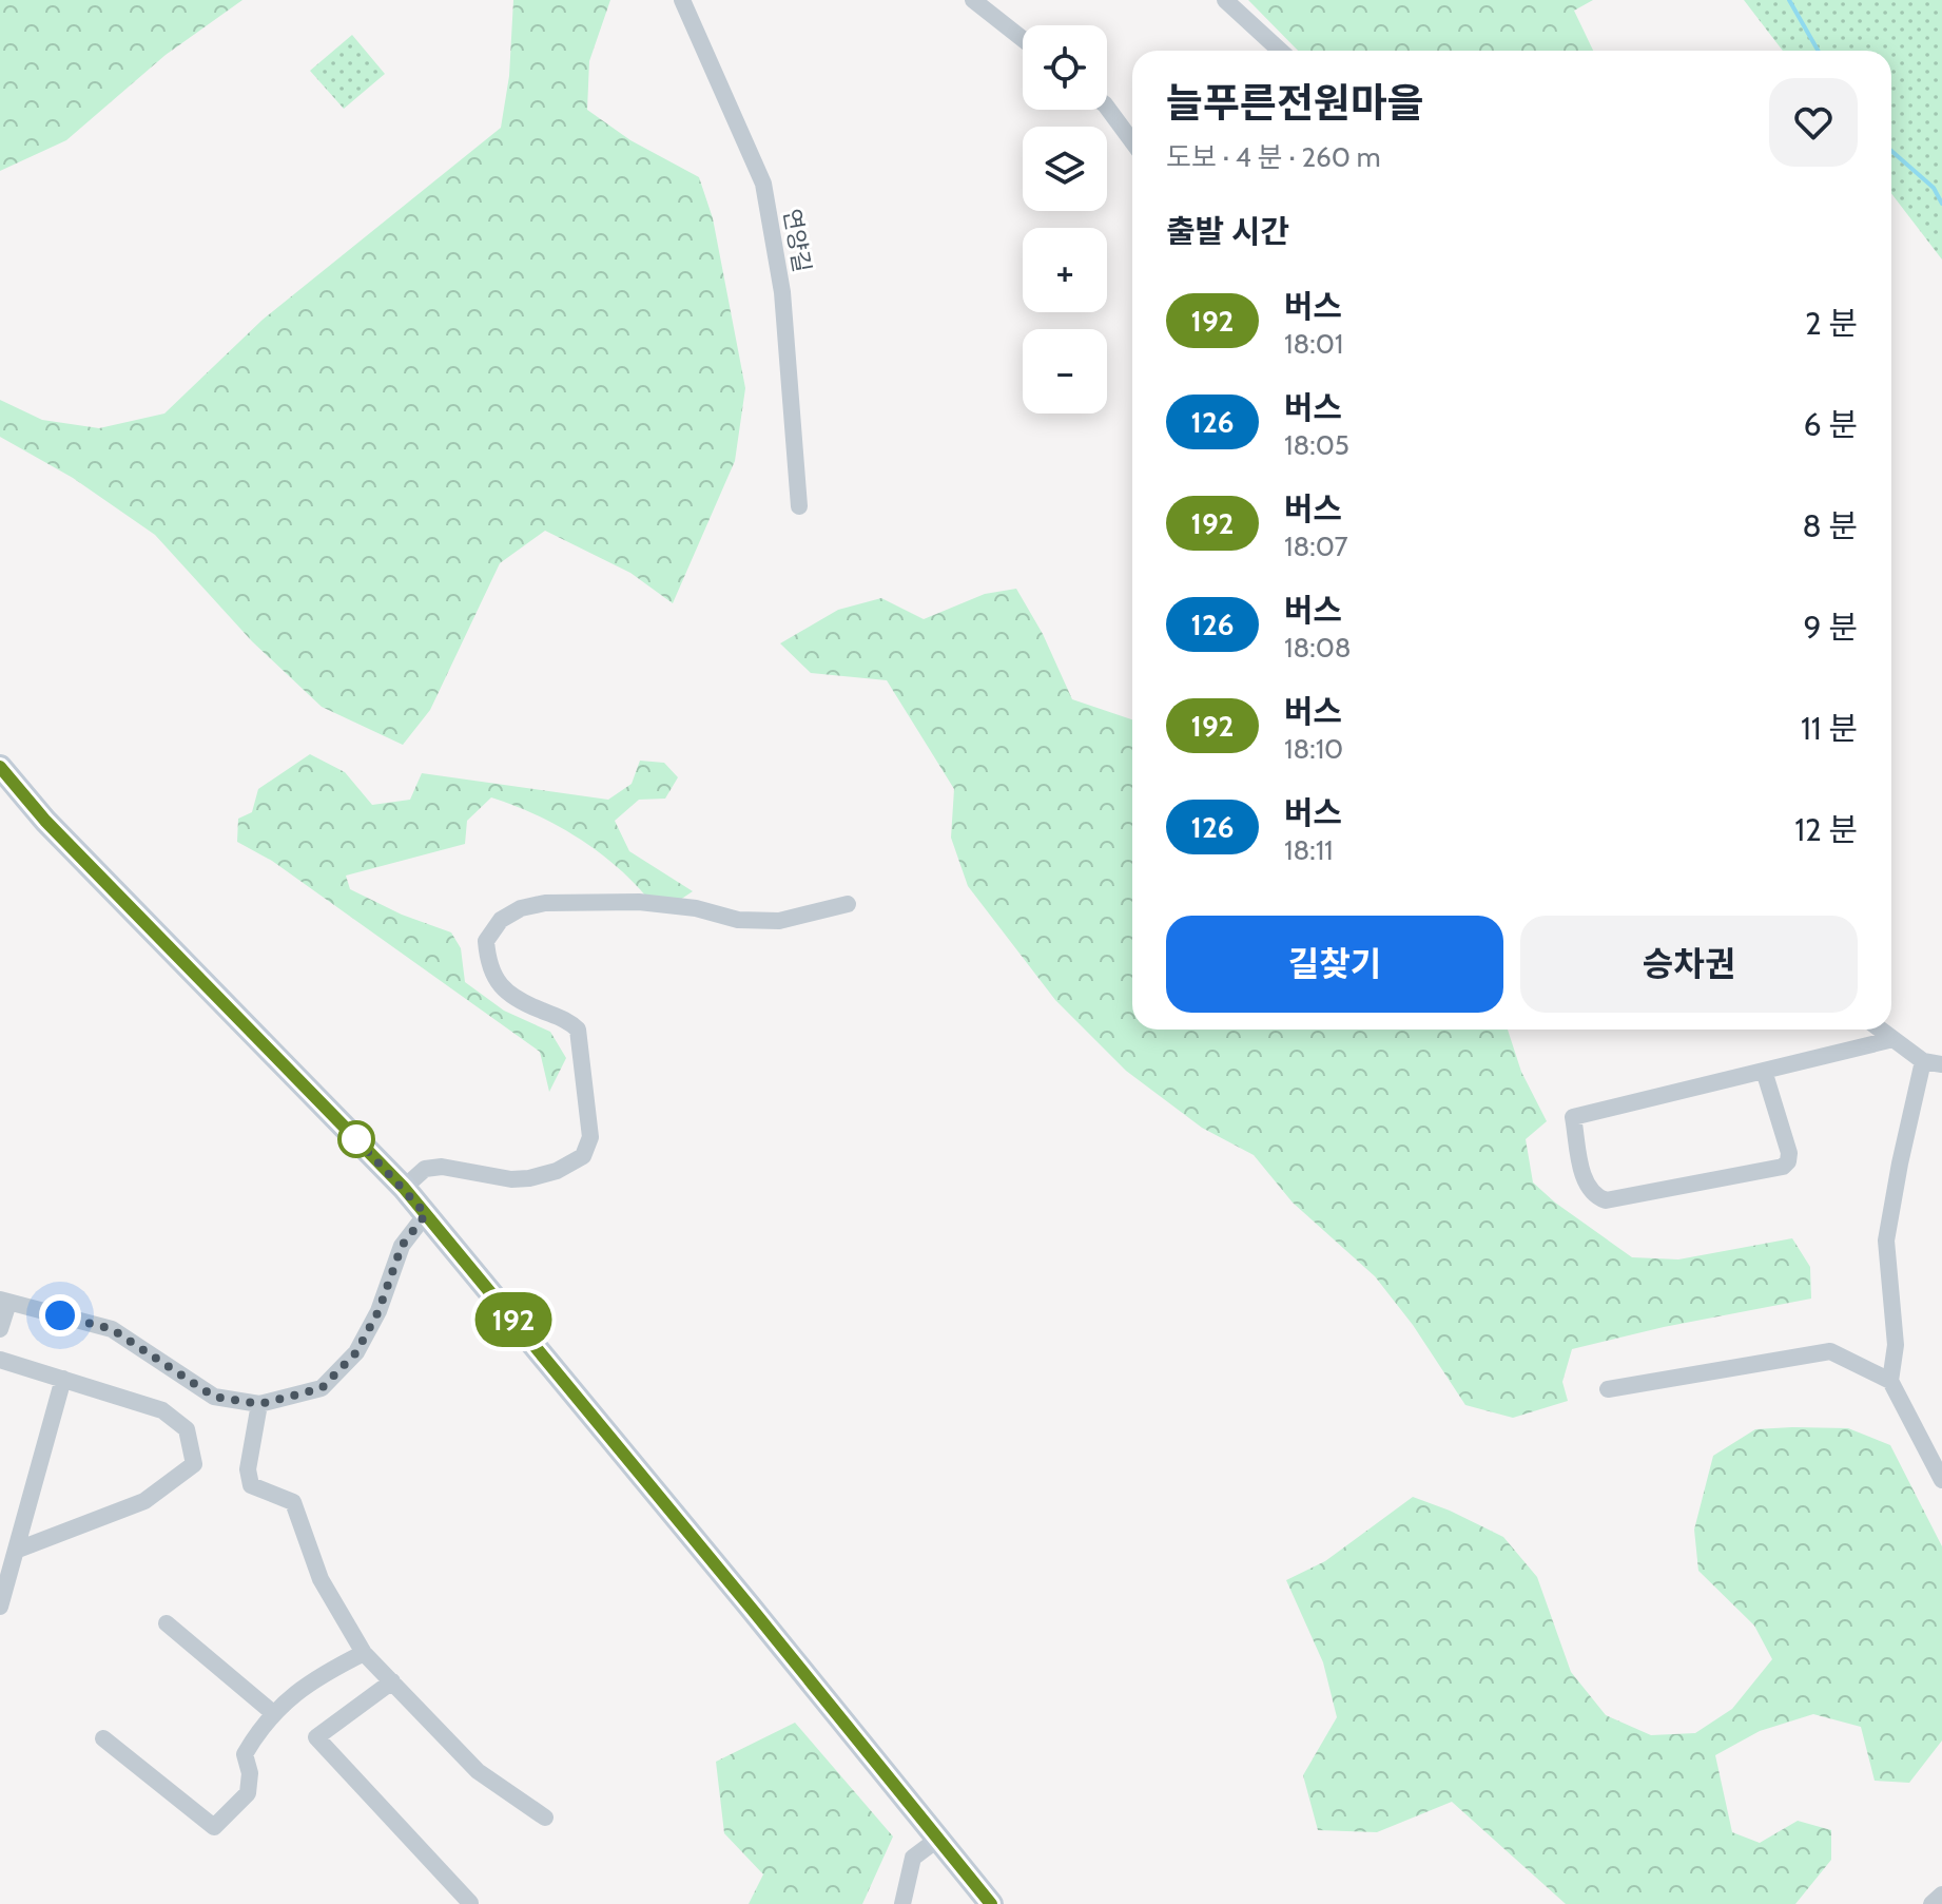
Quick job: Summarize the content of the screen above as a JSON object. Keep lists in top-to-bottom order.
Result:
{
  "streets": {
    "street": ["연양길"]
  },
  "lines": ["bus line 192"],
  "page": {
    "on_map": "192",
    "map_buttons": ["+", "−"],
    "heading": [
      ["늘푸른전원마을", "도보 · 4 분 · 260 m"],
      "출발 시간"
    ],
    "list": [
      {
        "mark": "192",
        "name": "버스",
        "note": "18:01",
        "value": "2 분"
      },
      {
        "mark": "126",
        "name": "버스",
        "note": "18:05",
        "value": "6 분"
      },
      {
        "mark": "192",
        "name": "버스",
        "note": "18:07",
        "value": "8 분"
      },
      {
        "mark": "126",
        "name": "버스",
        "note": "18:08",
        "value": "9 분"
      },
      {
        "mark": "192",
        "name": "버스",
        "note": "18:10",
        "value": "11 분"
      },
      {
        "mark": "126",
        "name": "버스",
        "note": "18:11",
        "value": "12 분"
      }
    ],
    "buttons": ["길찾기", "승차권"]
  }
}
